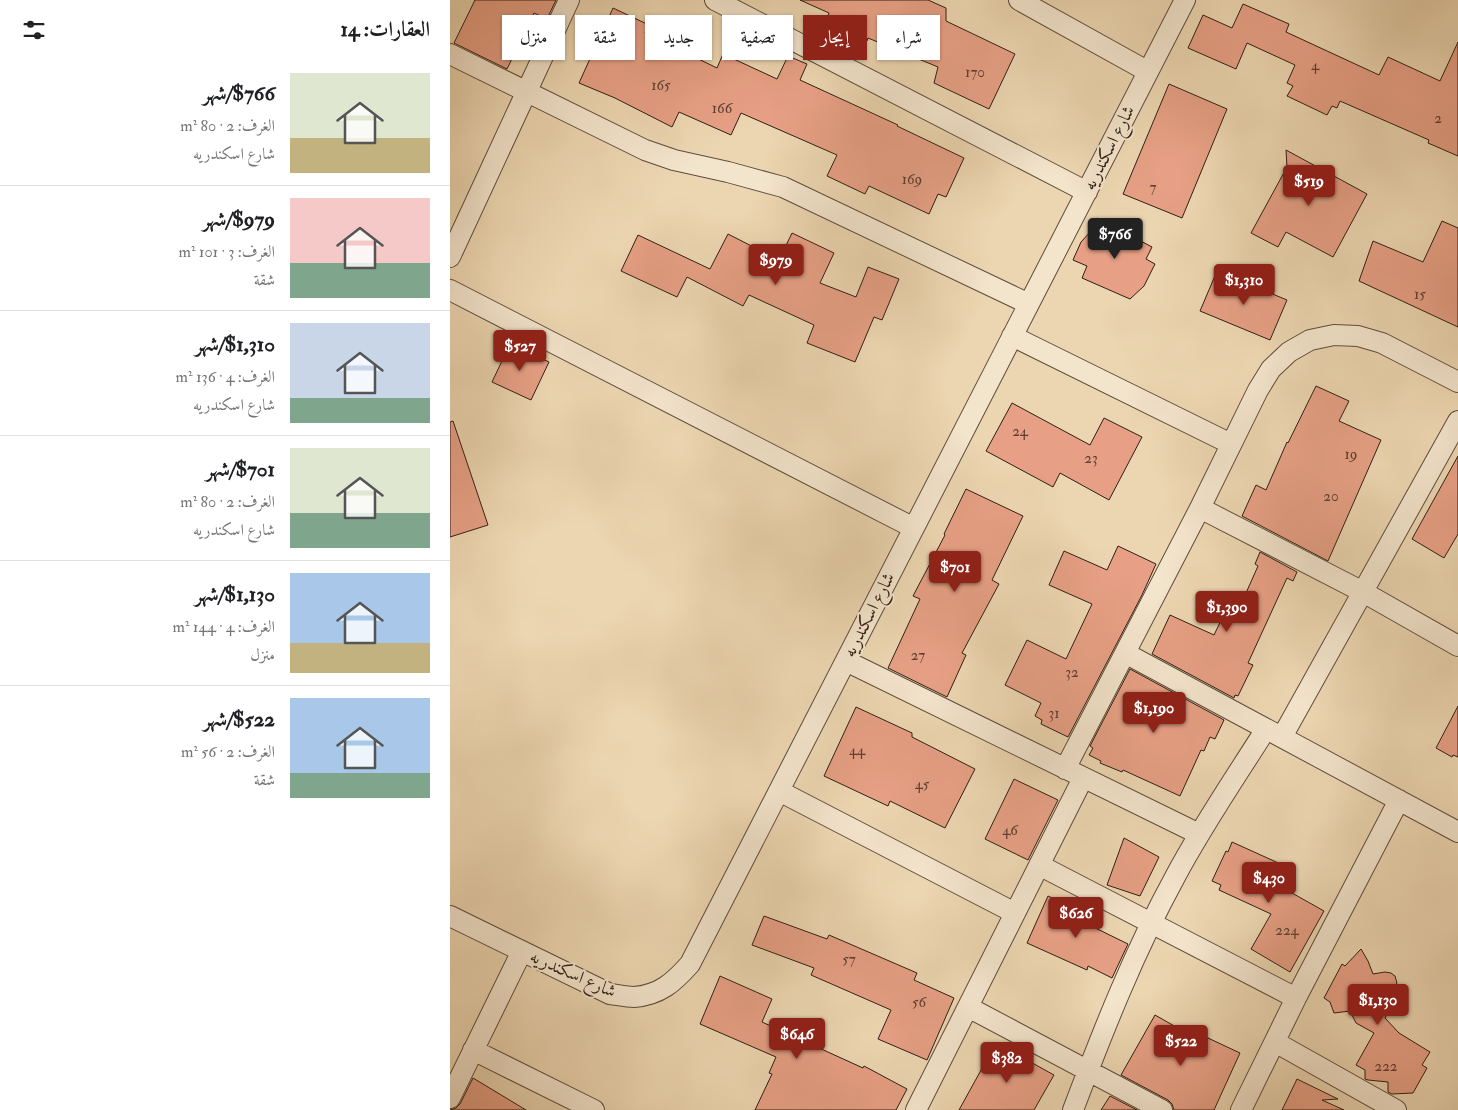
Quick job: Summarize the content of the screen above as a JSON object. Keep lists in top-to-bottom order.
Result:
{
  "streets": {
    "street": ["شارع اسكندريه"]
  },
  "house_numbers": [
    "4",
    "170",
    "165",
    "166",
    "2",
    "169",
    "7",
    "15",
    "24",
    "19",
    "23",
    "20",
    "27",
    "32",
    "31",
    "44",
    "45",
    "46",
    "224",
    "57",
    "56",
    "222"
  ],
  "page": {
    "heading": "العقارات: 14",
    "chip": [
      "شراء",
      "إيجار",
      "تصفية",
      "جديد",
      "شقة",
      "منزل"
    ],
    "list": [
      {
        "name": "$766/شهر",
        "note": "الغرف: 2 · 80 m² · شارع اسكندريه"
      },
      {
        "name": "$979/شهر",
        "note": "الغرف: 3 · 101 m² · شقة"
      },
      {
        "name": "$1,310/شهر",
        "note": "الغرف: 4 · 136 m² · شارع اسكندريه"
      },
      {
        "name": "$701/شهر",
        "note": "الغرف: 2 · 80 m² · شارع اسكندريه"
      },
      {
        "name": "$1,130/شهر",
        "note": "الغرف: 4 · 144 m² · منزل"
      },
      {
        "name": "$522/شهر",
        "note": "الغرف: 2 · 56 m² · شقة"
      }
    ],
    "price": [
      "$519",
      "$766",
      "$979",
      "$1,310",
      "$527",
      "$701",
      "$1,390",
      "$1,190",
      "$430",
      "$626",
      "$1,130",
      "$646",
      "$522",
      "$382"
    ]
  }
}
